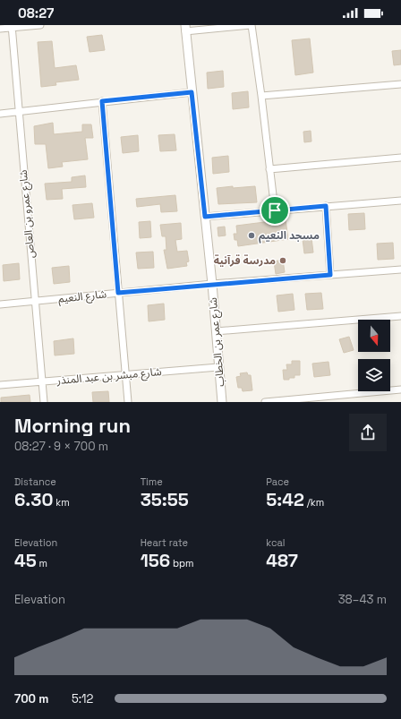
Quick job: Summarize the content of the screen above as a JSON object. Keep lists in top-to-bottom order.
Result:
{
  "streets": {
    "street": [
      "شارع عمرو بن العاص",
      "شارع النعيم",
      "شارع عمر بن الخطاب",
      "شارع مبشر بن عبد المنذر"
    ]
  },
  "crossings": [
    ["شارع عمرو بن العاص", "شارع النعيم"],
    ["شارع عمرو بن العاص", "شارع مبشر بن عبد المنذر"],
    ["شارع النعيم", "شارع عمر بن الخطاب"],
    ["شارع عمر بن الخطاب", "شارع مبشر بن عبد المنذر"]
  ],
  "places": ["مسجد النعيم", "مدرسة قرآنية"],
  "north": "bottom",
  "page": {
    "status": "08:27",
    "heading": ["Morning run", "08:27 · 9 × 700 m"],
    "stats": [
      ["Distance", "6.30 km"],
      ["Time", "35:55"],
      ["Pace", "5:42 /km"],
      ["Elevation", "45 m"],
      ["Heart rate", "156 bpm"],
      ["kcal", "487"]
    ],
    "chart": ["Elevation", "38–43 m"],
    "list": [
      {
        "name": "700 m",
        "note": "5:12"
      }
    ]
  }
}
